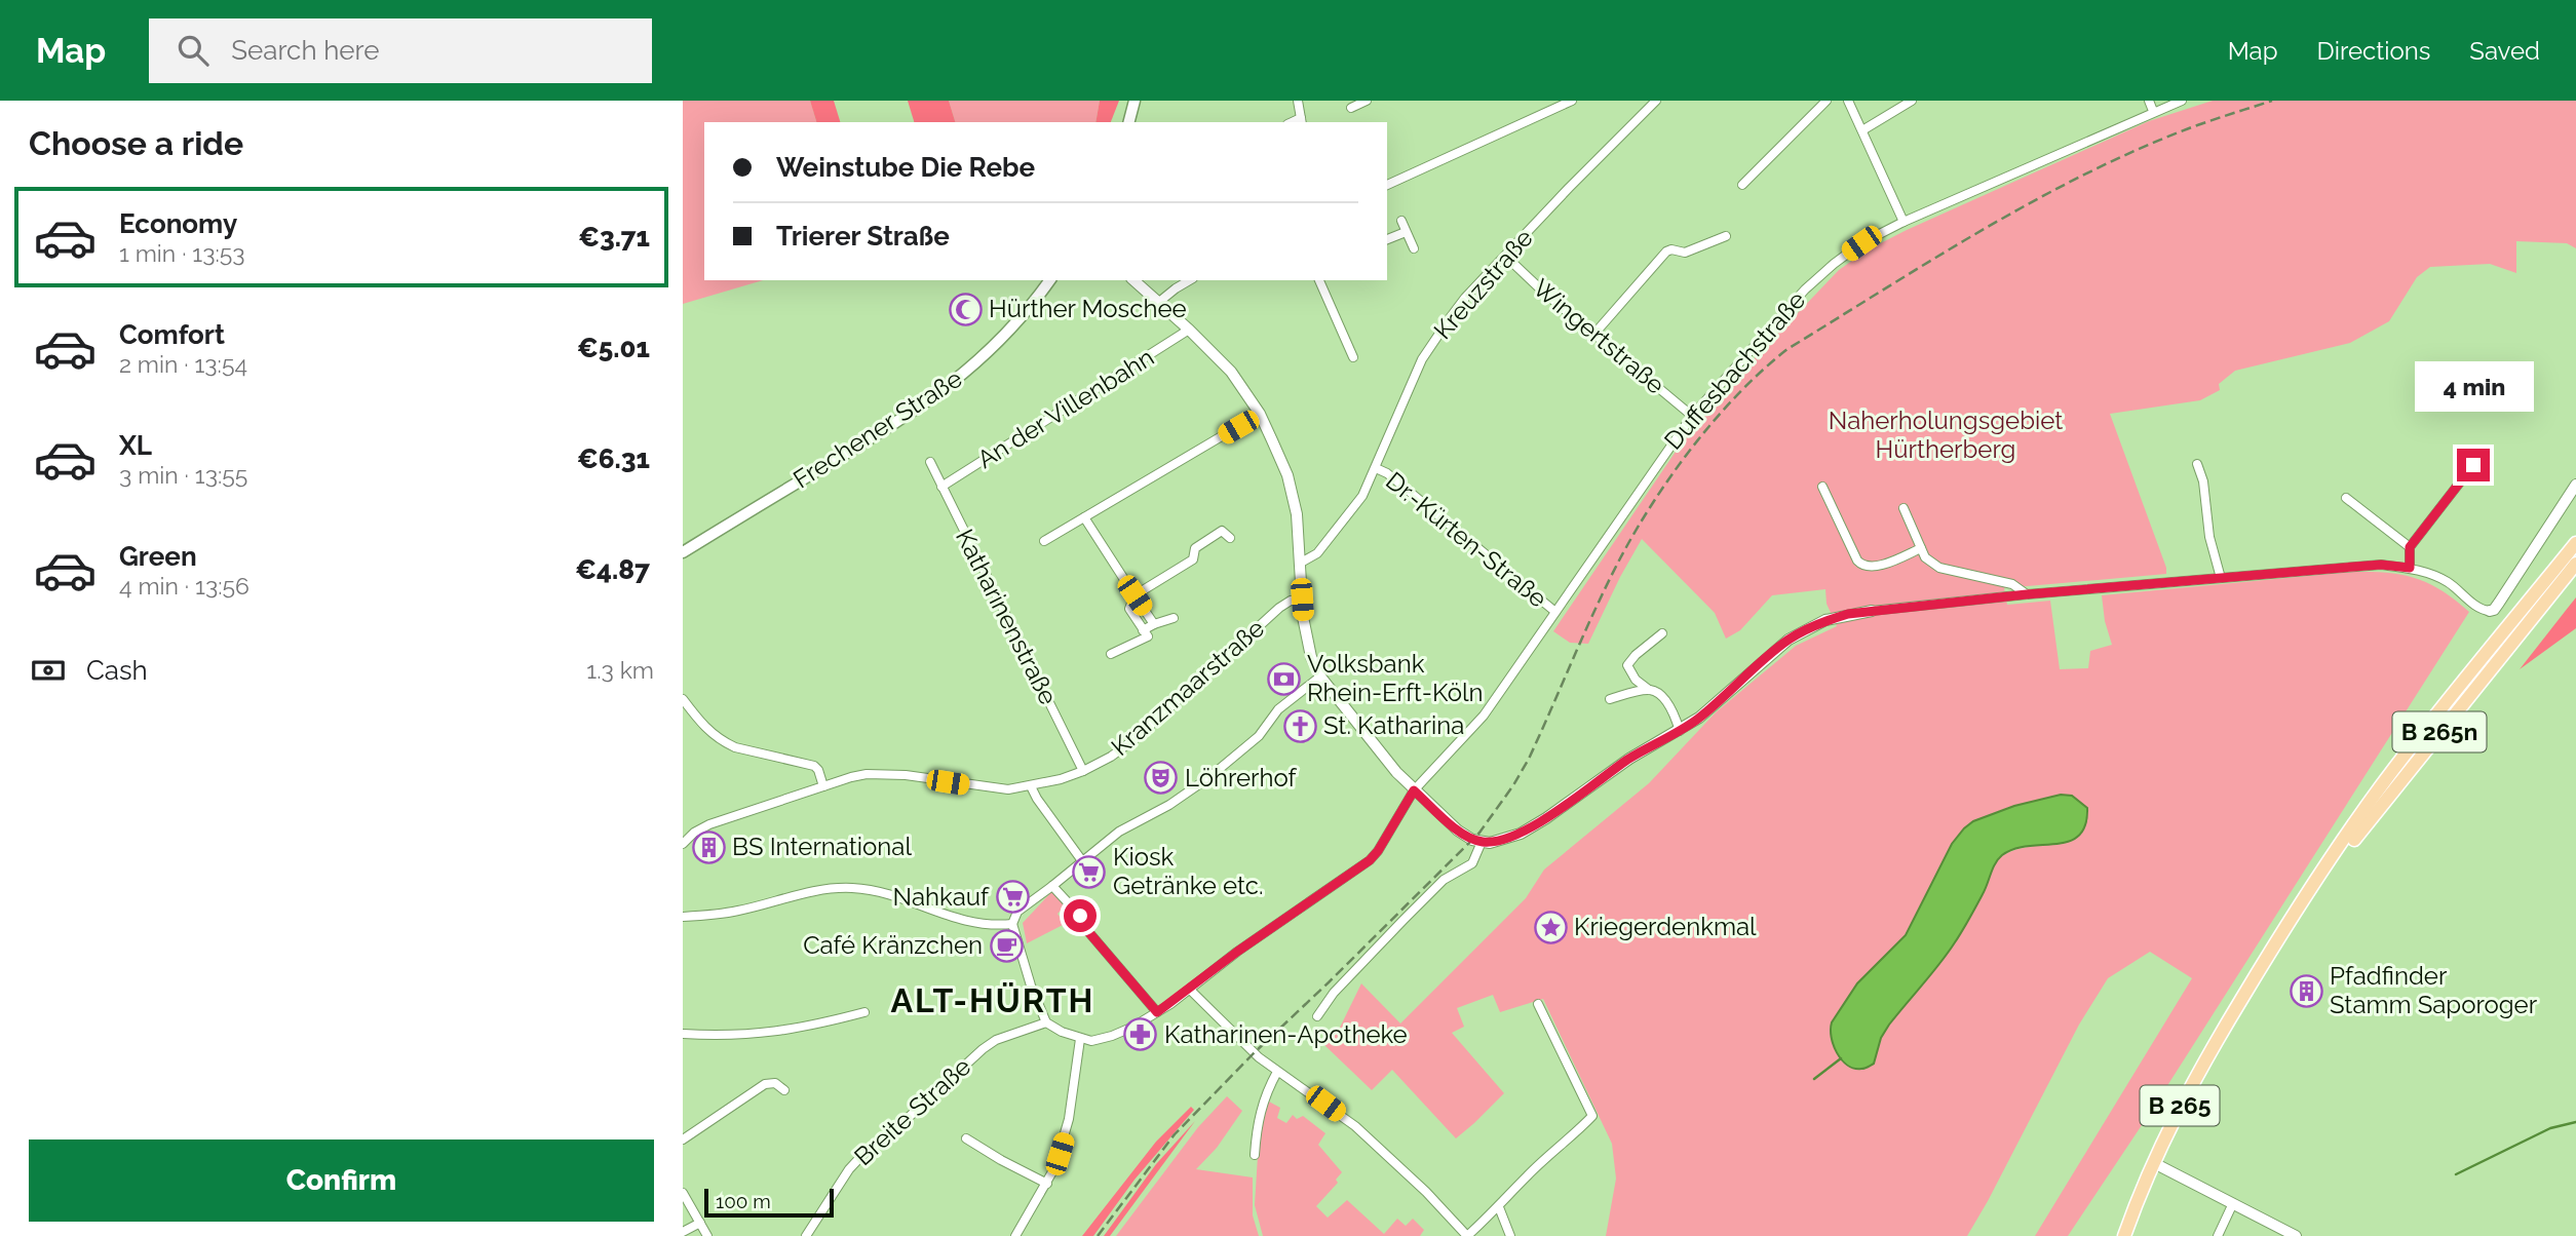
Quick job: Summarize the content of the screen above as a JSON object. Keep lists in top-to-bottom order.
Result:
{
  "streets": {
    "main road": ["Frechener Straße", "B 265n", "B 265"],
    "street": [
      "Kreuzstraße",
      "Wingertstraße",
      "Duffesbachstraße",
      "An der Villenbahn",
      "Dr.-Kürten-Straße",
      "Katharinenstraße",
      "Kranzmaarstraße",
      "Breite Straße"
    ]
  },
  "crossings": [
    ["Kreuzstraße", "Wingertstraße"],
    ["Kreuzstraße", "Dr.-Kürten-Straße"],
    ["Wingertstraße", "Duffesbachstraße"],
    ["Duffesbachstraße", "Dr.-Kürten-Straße"],
    ["An der Villenbahn", "Katharinenstraße"],
    ["Katharinenstraße", "Kranzmaarstraße"],
    ["B 265n", "B 265"]
  ],
  "districts": ["ALT-HÜRTH"],
  "parks": ["Naherholungsgebiet Hürtherberg"],
  "places": {
    "mosque": ["Hürther Moschee"],
    "bank": ["Volksbank Rhein-Erft-Köln"],
    "church": ["St. Katharina"],
    "theatre": ["Löhrerhof"],
    "building": ["BS International", "Pfadfinder Stamm Saporoger"],
    "supermarket": ["Kiosk Getränke etc.", "Nahkauf"],
    "place": ["Kriegerdenkmal"],
    "cafe": ["Café Kränzchen"],
    "pharmacy": ["Katharinen-Apotheke"]
  },
  "scale_bar": "100 m",
  "page": {
    "header": "Map",
    "search": "Search here",
    "nav": ["Map", "Directions", "Saved"],
    "heading": "Choose a ride",
    "banner": ["Weinstube Die Rebe", "Trierer Straße"],
    "list": [
      {
        "name": "Economy",
        "note": "1 min · 13:53",
        "value": "€3.71"
      },
      {
        "name": "Comfort",
        "note": "2 min · 13:54",
        "value": "€5.01"
      },
      {
        "name": "XL",
        "note": "3 min · 13:55",
        "value": "€6.31"
      },
      {
        "name": "Green",
        "note": "4 min · 13:56",
        "value": "€4.87"
      }
    ],
    "bubble": "4 min",
    "pay": ["Cash", "1.3 km"],
    "buttons": "Confirm",
    "scale": "100 m"
  }
}
